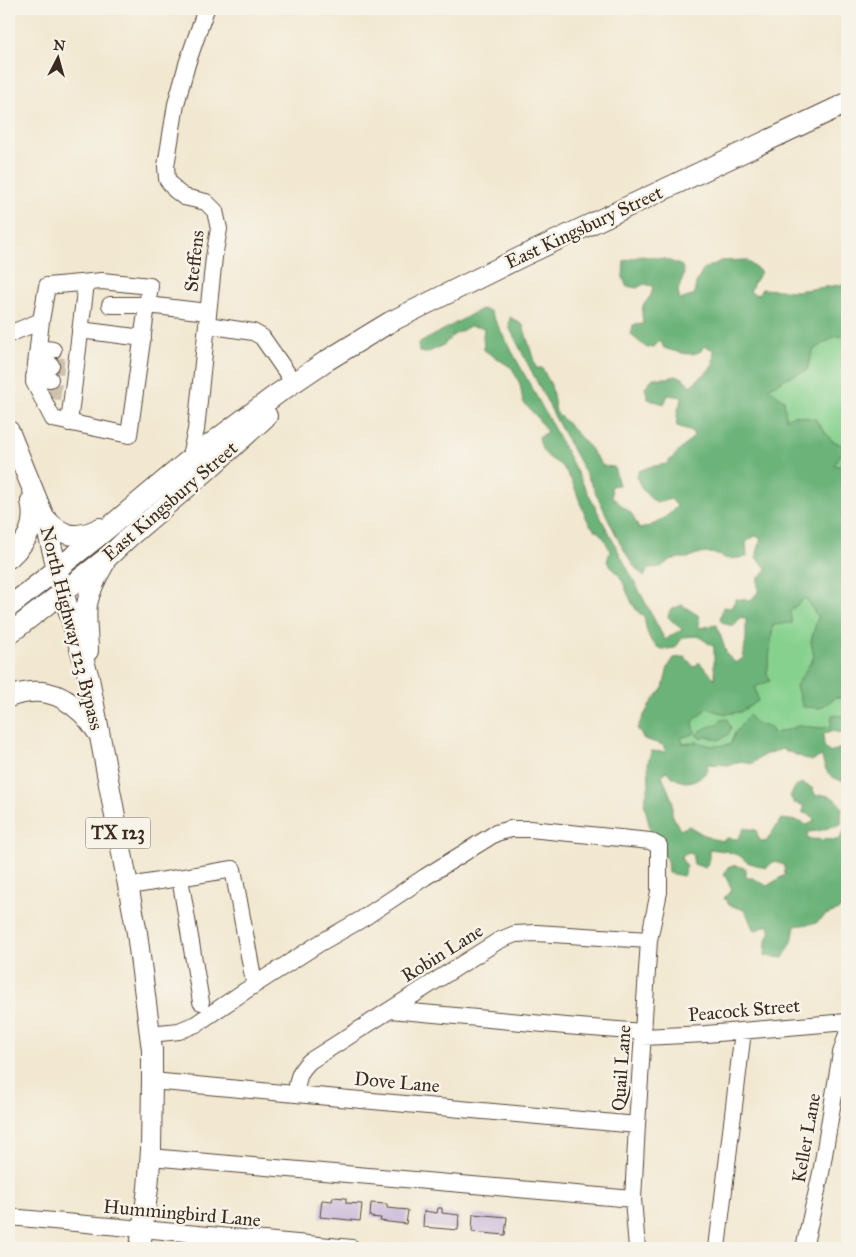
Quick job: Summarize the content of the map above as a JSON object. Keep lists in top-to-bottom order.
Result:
{
  "streets": {
    "main road": ["East Kingsbury Street", "North Highway 123 Bypass", "TX 123"],
    "street": [
      "Steffens",
      "Robin Lane",
      "Peacock Street",
      "Quail Lane",
      "Dove Lane",
      "Keller Lane",
      "Hummingbird Lane"
    ]
  },
  "crossings": [
    ["East Kingsbury Street", "Steffens"],
    ["East Kingsbury Street", "North Highway 123 Bypass"],
    ["North Highway 123 Bypass", "Quail Lane"],
    ["North Highway 123 Bypass", "Dove Lane"],
    ["North Highway 123 Bypass", "Hummingbird Lane"],
    ["Robin Lane", "Peacock Street"],
    ["Robin Lane", "Quail Lane"],
    ["Robin Lane", "Dove Lane"],
    ["Peacock Street", "Quail Lane"],
    ["Quail Lane", "Dove Lane"]
  ],
  "north": "top"
}
